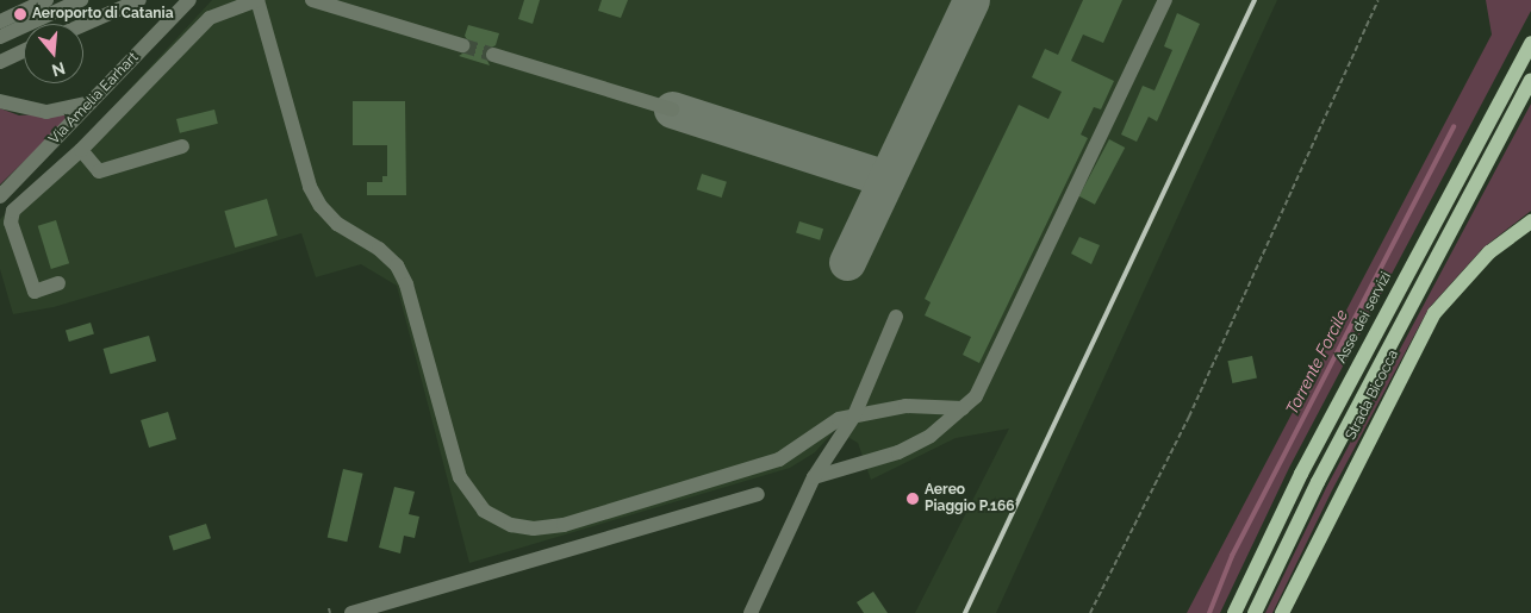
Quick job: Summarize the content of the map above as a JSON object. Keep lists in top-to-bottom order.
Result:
{
  "streets": {
    "main road": ["Asse dei servizi", "Strada Bicocca"],
    "street": ["Via Amelia Earhart"]
  },
  "water": ["Torrente Forcile"],
  "places": ["Aeroporto di Catania", "Aereo Piaggio P.166"],
  "north": "bottom"
}
